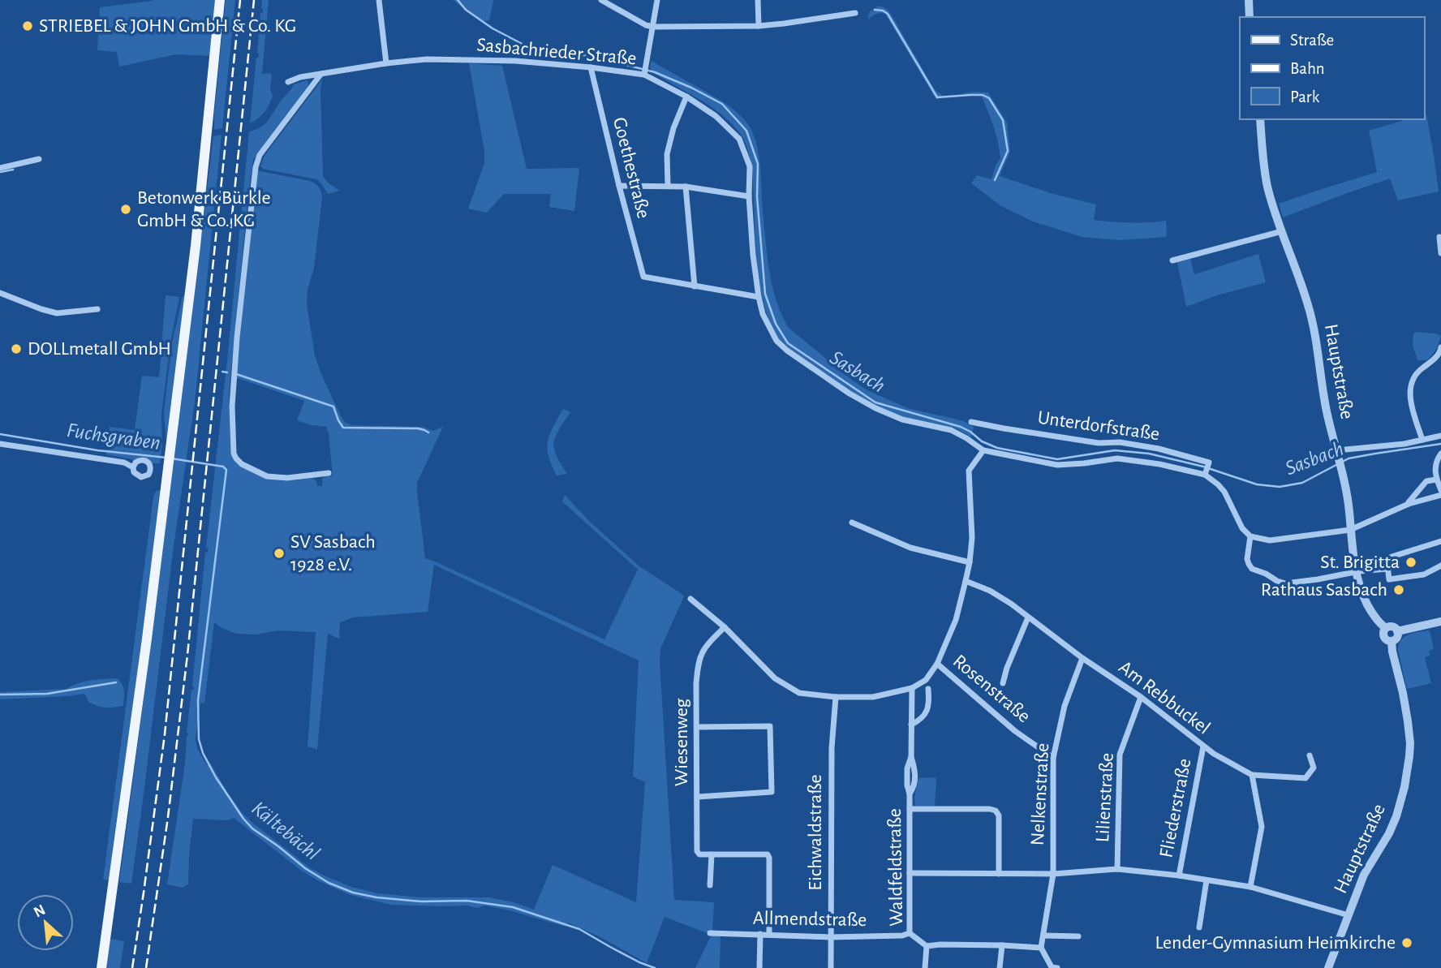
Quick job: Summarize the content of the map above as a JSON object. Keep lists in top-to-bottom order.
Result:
{
  "streets": {
    "street": [
      "Sasbachrieder Straße",
      "Goethestraße",
      "Hauptstraße",
      "Unterdorfstraße",
      "Rosenstraße",
      "Am Rebbuckel",
      "Wiesenweg",
      "Nelkenstraße",
      "Lilienstraße",
      "Fliederstraße",
      "Eichwaldstraße",
      "Waldfeldstraße",
      "Allmendstraße"
    ]
  },
  "crossings": [
    ["Sasbachrieder Straße", "Goethestraße"],
    ["Sasbachrieder Straße", "Unterdorfstraße"],
    ["Rosenstraße", "Nelkenstraße"],
    ["Am Rebbuckel", "Nelkenstraße"],
    ["Am Rebbuckel", "Lilienstraße"],
    ["Am Rebbuckel", "Fliederstraße"],
    ["Eichwaldstraße", "Allmendstraße"],
    ["Waldfeldstraße", "Allmendstraße"]
  ],
  "water": ["Sasbach", "Fuchsgraben", "Kältebächl"],
  "places": [
    "STRIEBEL & JOHN GmbH & Co. KG",
    "Betonwerk Bürkle GmbH & Co. KG",
    "DOLLmetall GmbH",
    "SV Sasbach 1928 e.V.",
    "St. Brigitta",
    "Rathaus Sasbach",
    "Lender-Gymnasium Heimkirche"
  ],
  "legend": ["Straße", "Bahn", "Park"],
  "north": "top left"
}
